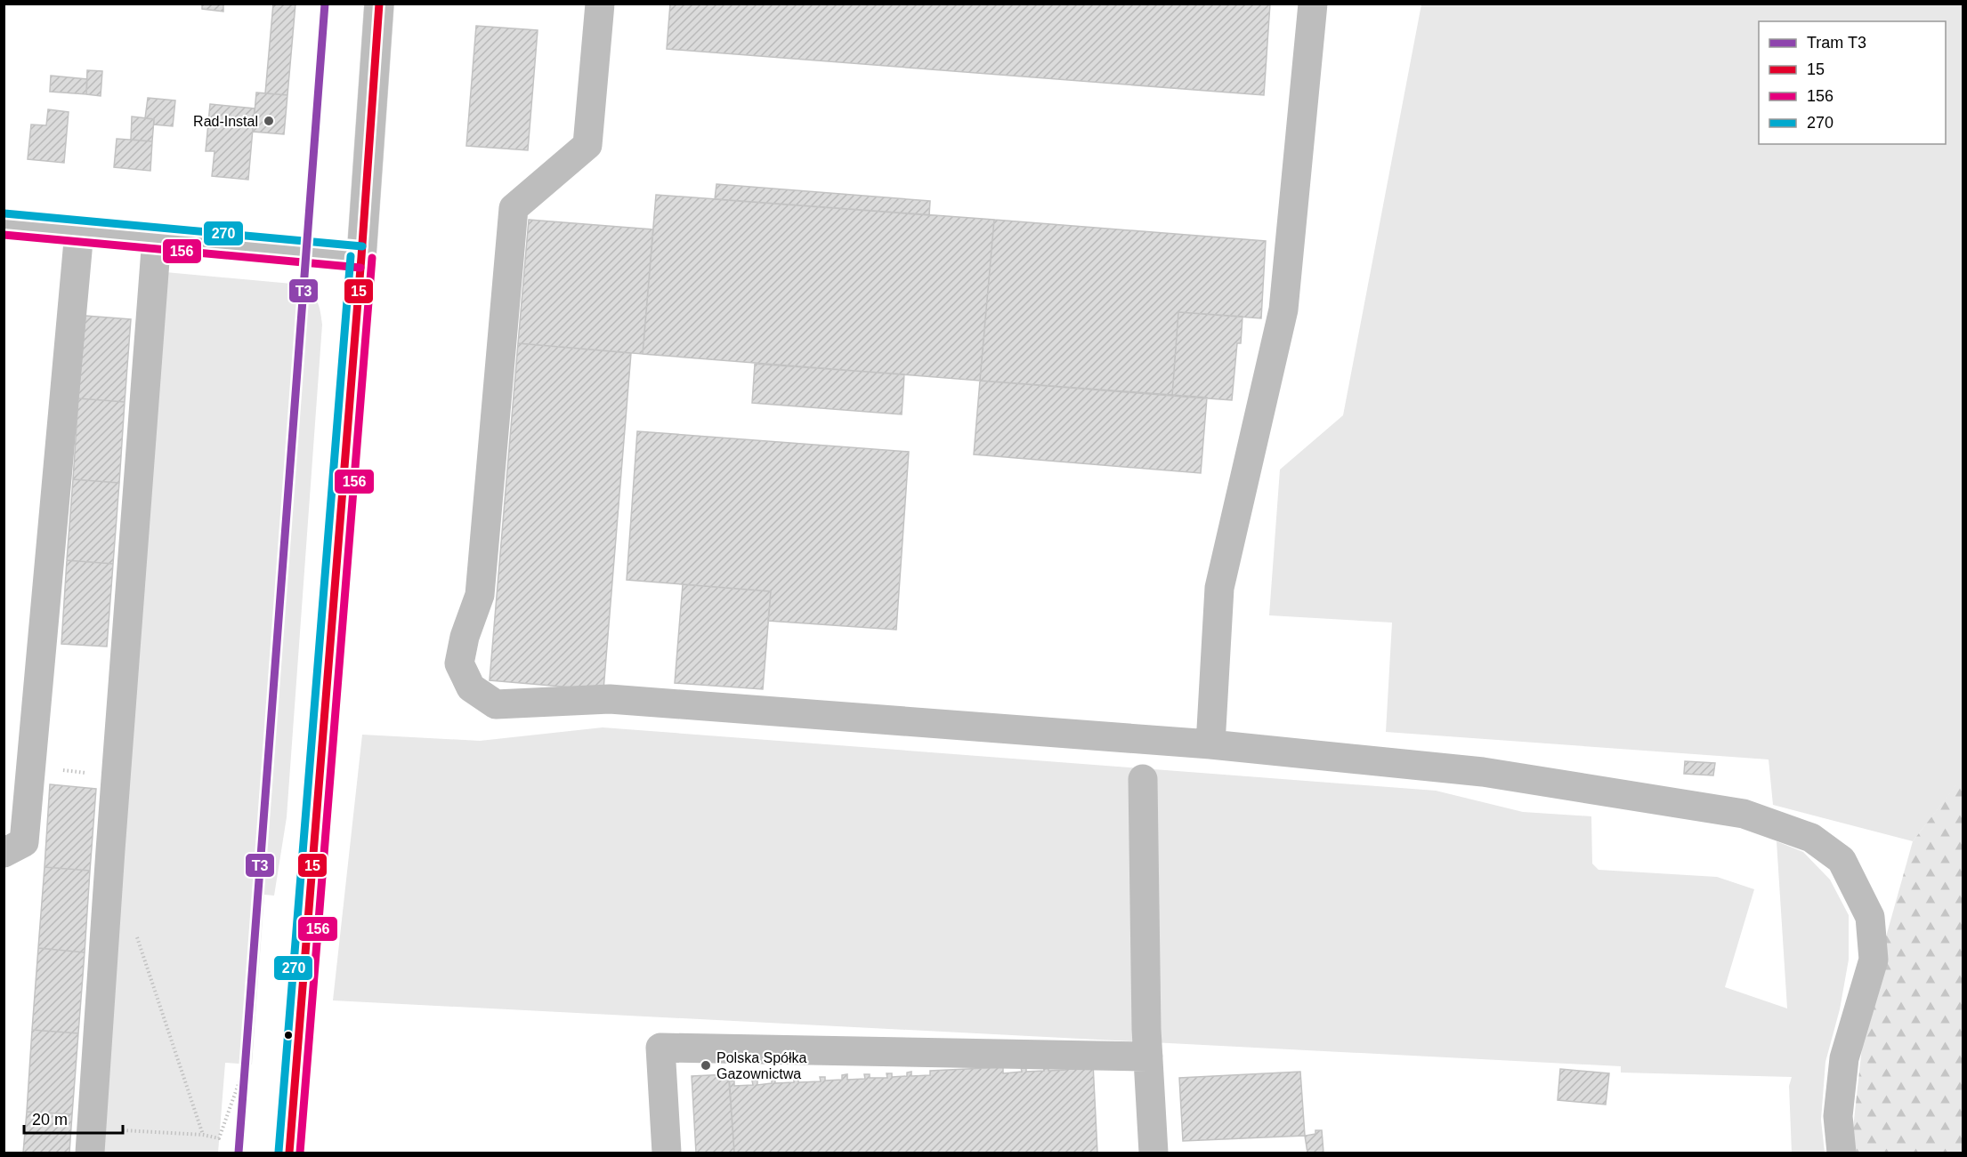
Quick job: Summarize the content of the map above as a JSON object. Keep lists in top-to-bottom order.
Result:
{
  "places": ["Rad-Instal", "Polska Spółka Gazownictwa"],
  "lines": [
    "tram line T3",
    "transit line 15",
    "transit line 270",
    "transit line 156"
  ],
  "legend": [
    "Tram T3",
    "15",
    "156",
    "270"
  ],
  "scale_bar": "20 m"
}
